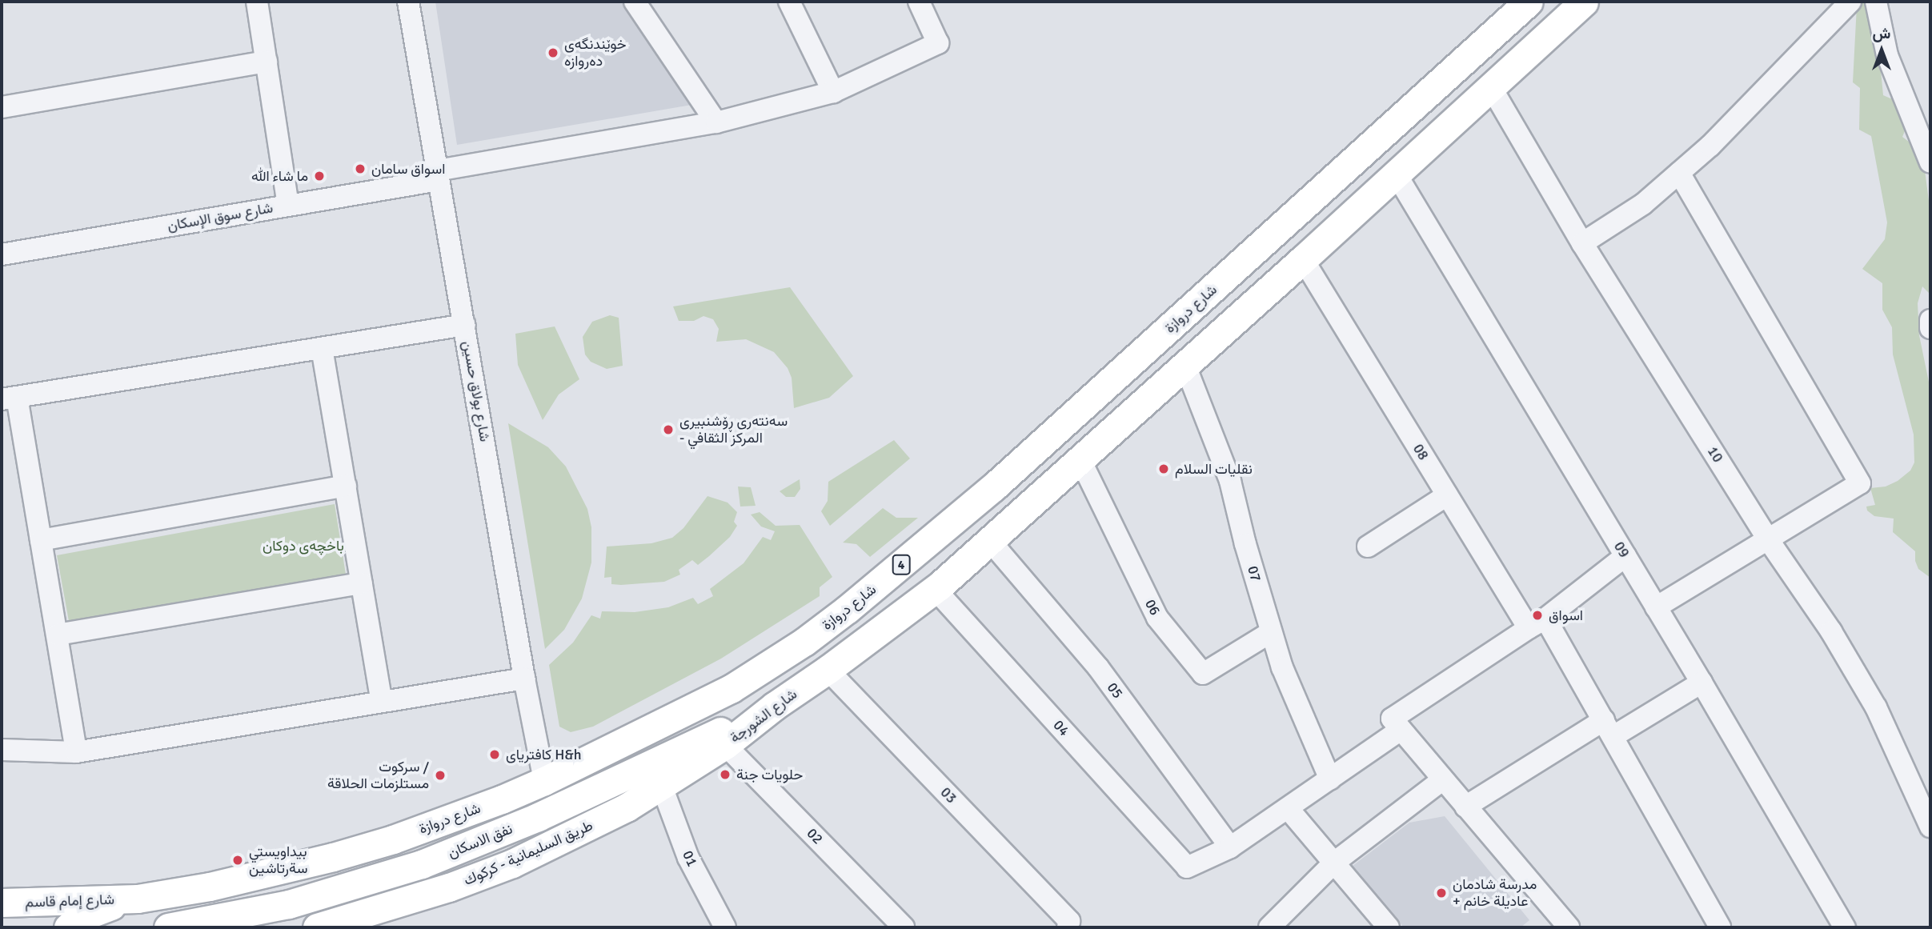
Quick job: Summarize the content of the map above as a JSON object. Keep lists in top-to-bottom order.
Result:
{
  "streets": {
    "main road": [
      "شارع دروازة",
      "4",
      "شارع الشورجة",
      "نفق الاسكان",
      "طريق السليمانية - كركوك",
      "شارع إمام قاسم"
    ],
    "street": [
      "شارع سوق الإسكان",
      "شارع بولاق حسين",
      "08",
      "10",
      "09",
      "07",
      "06",
      "05",
      "04",
      "03",
      "02",
      "01"
    ]
  },
  "crossings": [
    ["شارع سوق الإسكان", "شارع بولاق حسين"],
    ["شارع دروازة", "شارع بولاق حسين"],
    ["شارع دروازة", "شارع إمام قاسم"],
    ["07", "06"],
    ["05", "04"],
    ["شارع الشورجة", "03"],
    ["شارع الشورجة", "02"],
    ["شارع الشورجة", "نفق الاسكان"],
    ["شارع الشورجة", "طريق السليمانية - كركوك"],
    ["02", "طريق السليمانية - كركوك"],
    ["طريق السليمانية - كركوك", "01"]
  ],
  "parks": ["باخچەی دوکان"],
  "places": [
    "خوێندنگەی دەروازە",
    "اسواق سامان",
    "ما شاء الله",
    "سەنتەری ڕۆشنبیری - المرکز الثقافي",
    "نقليات السلام",
    "اسواق",
    "کافتریای H&h",
    "حلویات جنة",
    "سركوت / مستلزمات الحلاقة",
    "بيداويستي سةرتاشين",
    "مدرسة شادمان + عاديلة خانم"
  ],
  "north": "top"
}
